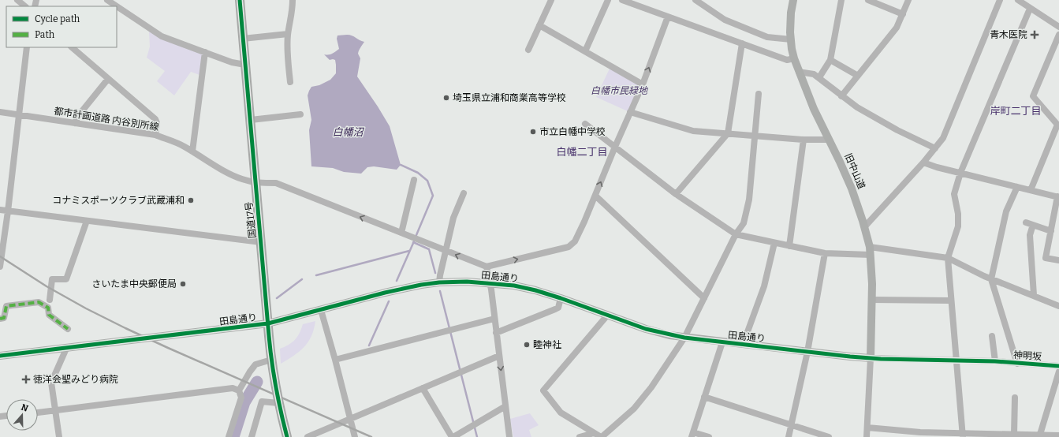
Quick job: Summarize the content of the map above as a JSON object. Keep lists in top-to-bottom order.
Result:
{
  "streets": {
    "highway": ["国道17号"],
    "main road": ["旧中山道", "田島通り"],
    "street": ["都市計画道路 内谷別所線", "神明坂"]
  },
  "crossings": [
    ["都市計画道路 内谷別所線", "国道17号"],
    ["旧中山道", "田島通り"],
    ["国道17号", "田島通り"],
    ["田島通り", "神明坂"]
  ],
  "one_way": ["都市計画道路 内谷別所線"],
  "districts": ["岸町二丁目", "白幡二丁目"],
  "water": ["白幡沼"],
  "parks": ["白幡市民緑地"],
  "places": {
    "health": ["青木医院", "徳洋会聖みどり病院"],
    "other": [
      "埼玉県立浦和商業高等学校",
      "市立白幡中学校",
      "コナミスポーツクラブ武蔵浦和",
      "さいたま中央郵便局",
      "睦神社"
    ]
  },
  "legend": ["Cycle path", "Path"],
  "north": "top"
}
